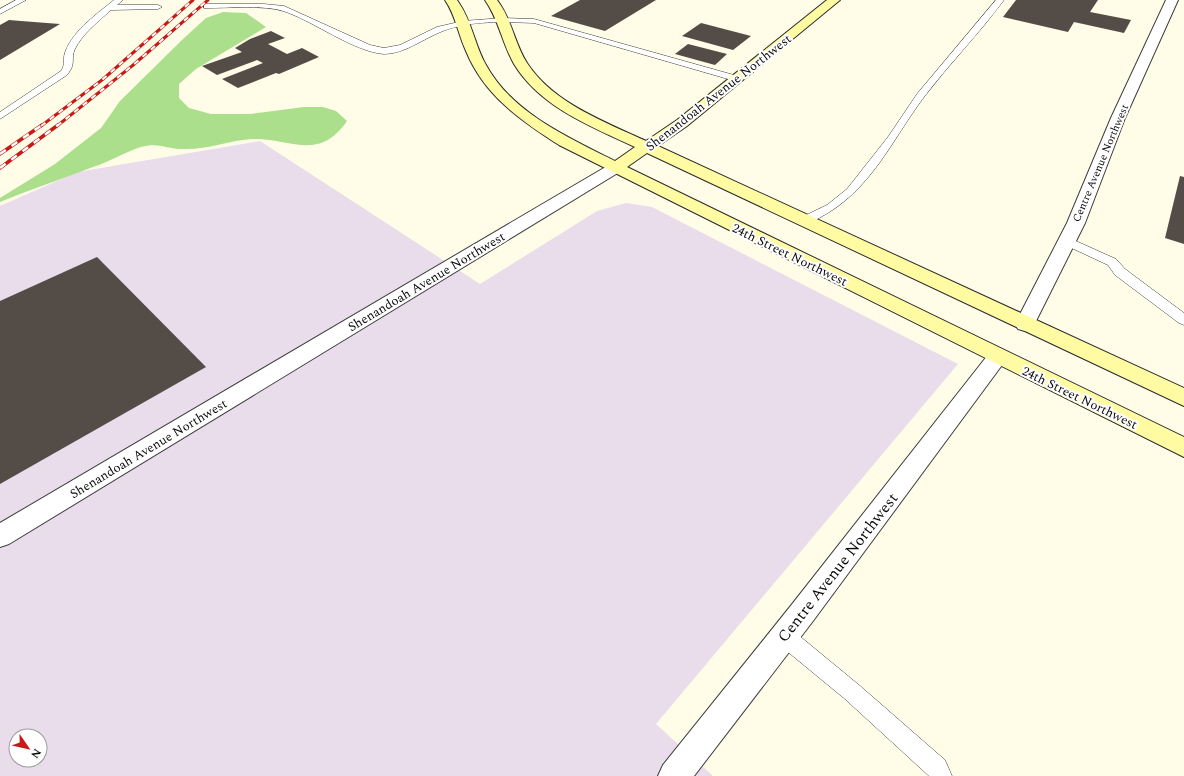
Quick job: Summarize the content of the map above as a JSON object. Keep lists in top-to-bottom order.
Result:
{
  "streets": {
    "main road": ["Shenandoah Avenue Northwest", "24th Street Northwest"],
    "street": ["Centre Avenue Northwest"]
  },
  "crossings": [
    ["Shenandoah Avenue Northwest", "24th Street Northwest"],
    ["Centre Avenue Northwest", "24th Street Northwest"]
  ],
  "north": "bottom right"
}
